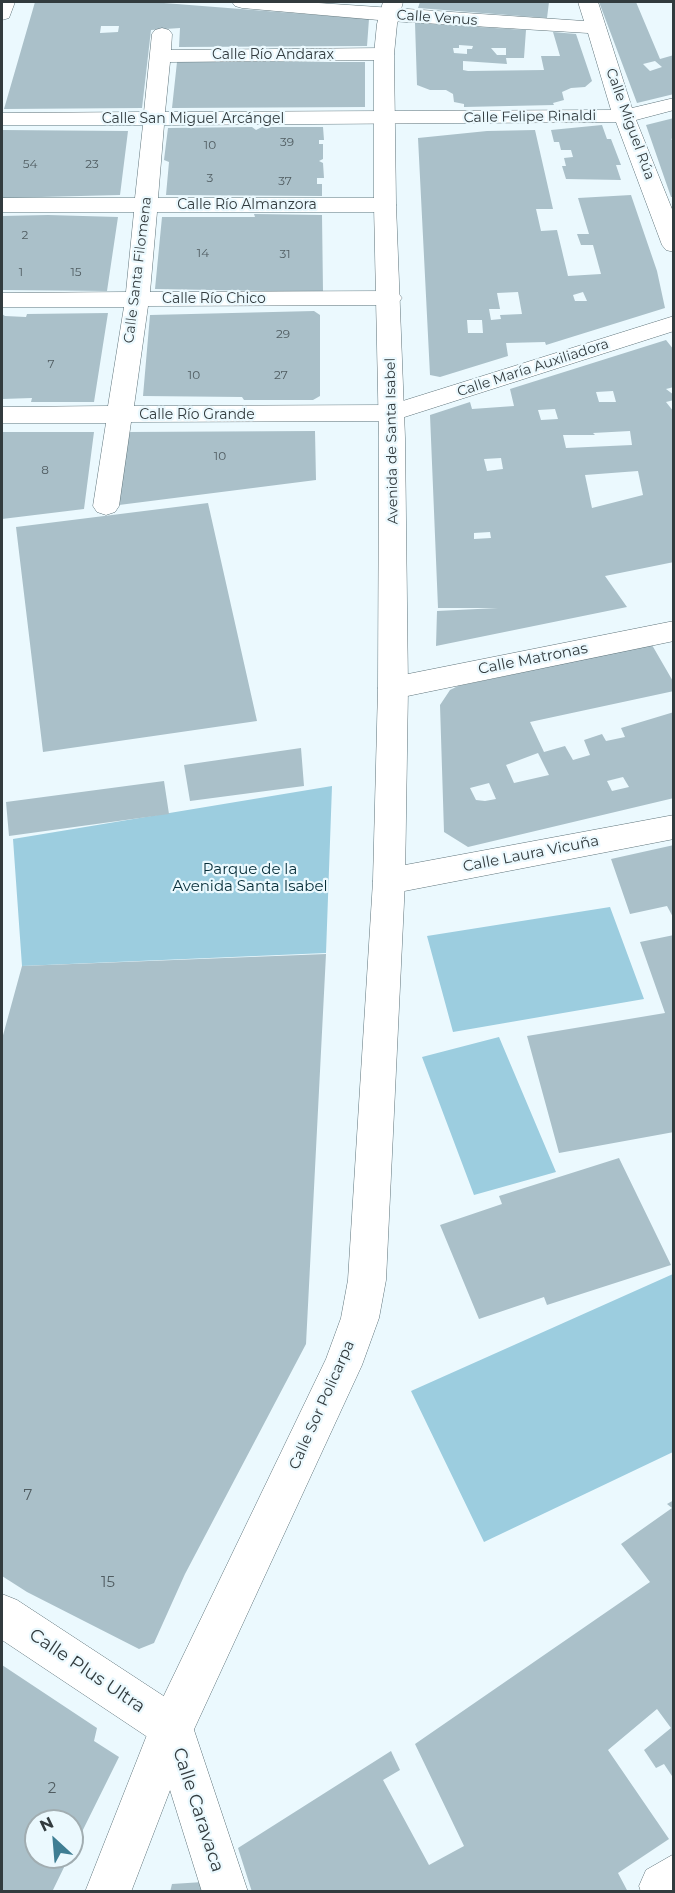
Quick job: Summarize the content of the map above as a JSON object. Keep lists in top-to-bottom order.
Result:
{
  "streets": {
    "street": [
      "Calle Venus",
      "Calle Río Andarax",
      "Calle Felipe Rinaldi",
      "Calle San Miguel Arcángel",
      "Calle Miguel Rúa",
      "Calle Río Almanzora",
      "Calle Santa Filomena",
      "Calle Río Chico",
      "Calle María Auxiliadora",
      "Calle Río Grande",
      "Avenida de Santa Isabel",
      "Calle Matronas",
      "Calle Laura Vicuña",
      "Calle Sor Policarpa",
      "Calle Plus Ultra",
      "Calle Caravaca"
    ]
  },
  "crossings": [
    ["Calle Venus", "Calle Miguel Rúa"],
    ["Calle Venus", "Avenida de Santa Isabel"],
    ["Calle Río Andarax", "Calle Santa Filomena"],
    ["Calle Río Andarax", "Avenida de Santa Isabel"],
    ["Calle Felipe Rinaldi", "Calle San Miguel Arcángel"],
    ["Calle Felipe Rinaldi", "Calle Miguel Rúa"],
    ["Calle Felipe Rinaldi", "Avenida de Santa Isabel"],
    ["Calle San Miguel Arcángel", "Calle Santa Filomena"],
    ["Calle San Miguel Arcángel", "Avenida de Santa Isabel"],
    ["Calle Río Almanzora", "Calle Santa Filomena"],
    ["Calle Río Almanzora", "Avenida de Santa Isabel"],
    ["Calle Santa Filomena", "Calle Río Chico"],
    ["Calle Santa Filomena", "Calle Río Grande"],
    ["Calle Río Chico", "Avenida de Santa Isabel"],
    ["Calle María Auxiliadora", "Calle Río Grande"],
    ["Calle María Auxiliadora", "Avenida de Santa Isabel"],
    ["Calle Río Grande", "Avenida de Santa Isabel"],
    ["Avenida de Santa Isabel", "Calle Matronas"],
    ["Avenida de Santa Isabel", "Calle Laura Vicuña"],
    ["Avenida de Santa Isabel", "Calle Sor Policarpa"],
    ["Calle Laura Vicuña", "Calle Sor Policarpa"],
    ["Calle Sor Policarpa", "Calle Plus Ultra"],
    ["Calle Sor Policarpa", "Calle Caravaca"],
    ["Calle Plus Ultra", "Calle Caravaca"]
  ],
  "parks": ["Parque de la Avenida Santa Isabel"],
  "house_numbers": [
    "39",
    "10",
    "54",
    "23",
    "3",
    "37",
    "2",
    "14",
    "31",
    "1",
    "15",
    "29",
    "7",
    "10",
    "27",
    "10",
    "8",
    "7",
    "15",
    "2"
  ],
  "north": "top left"
}
